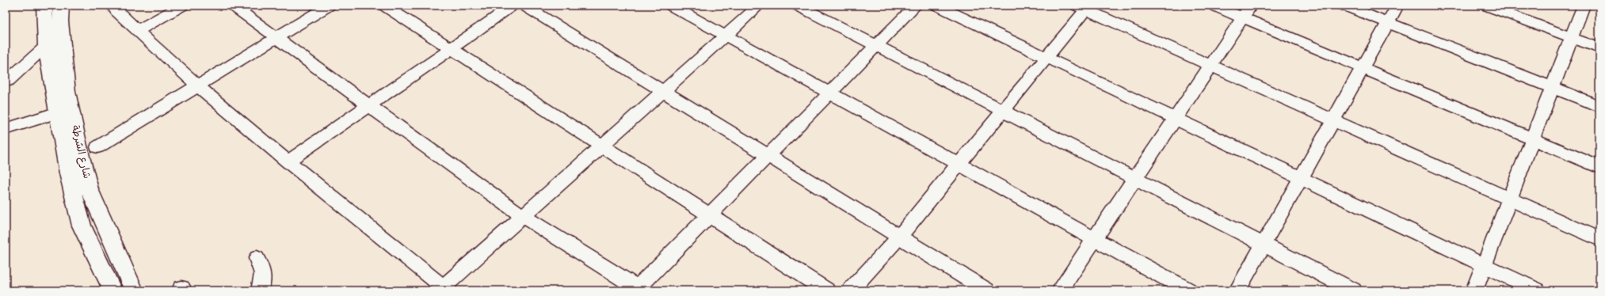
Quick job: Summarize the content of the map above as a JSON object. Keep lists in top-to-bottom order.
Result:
{
  "streets": {
    "main road": ["شارع الشرطة"]
  }
}
